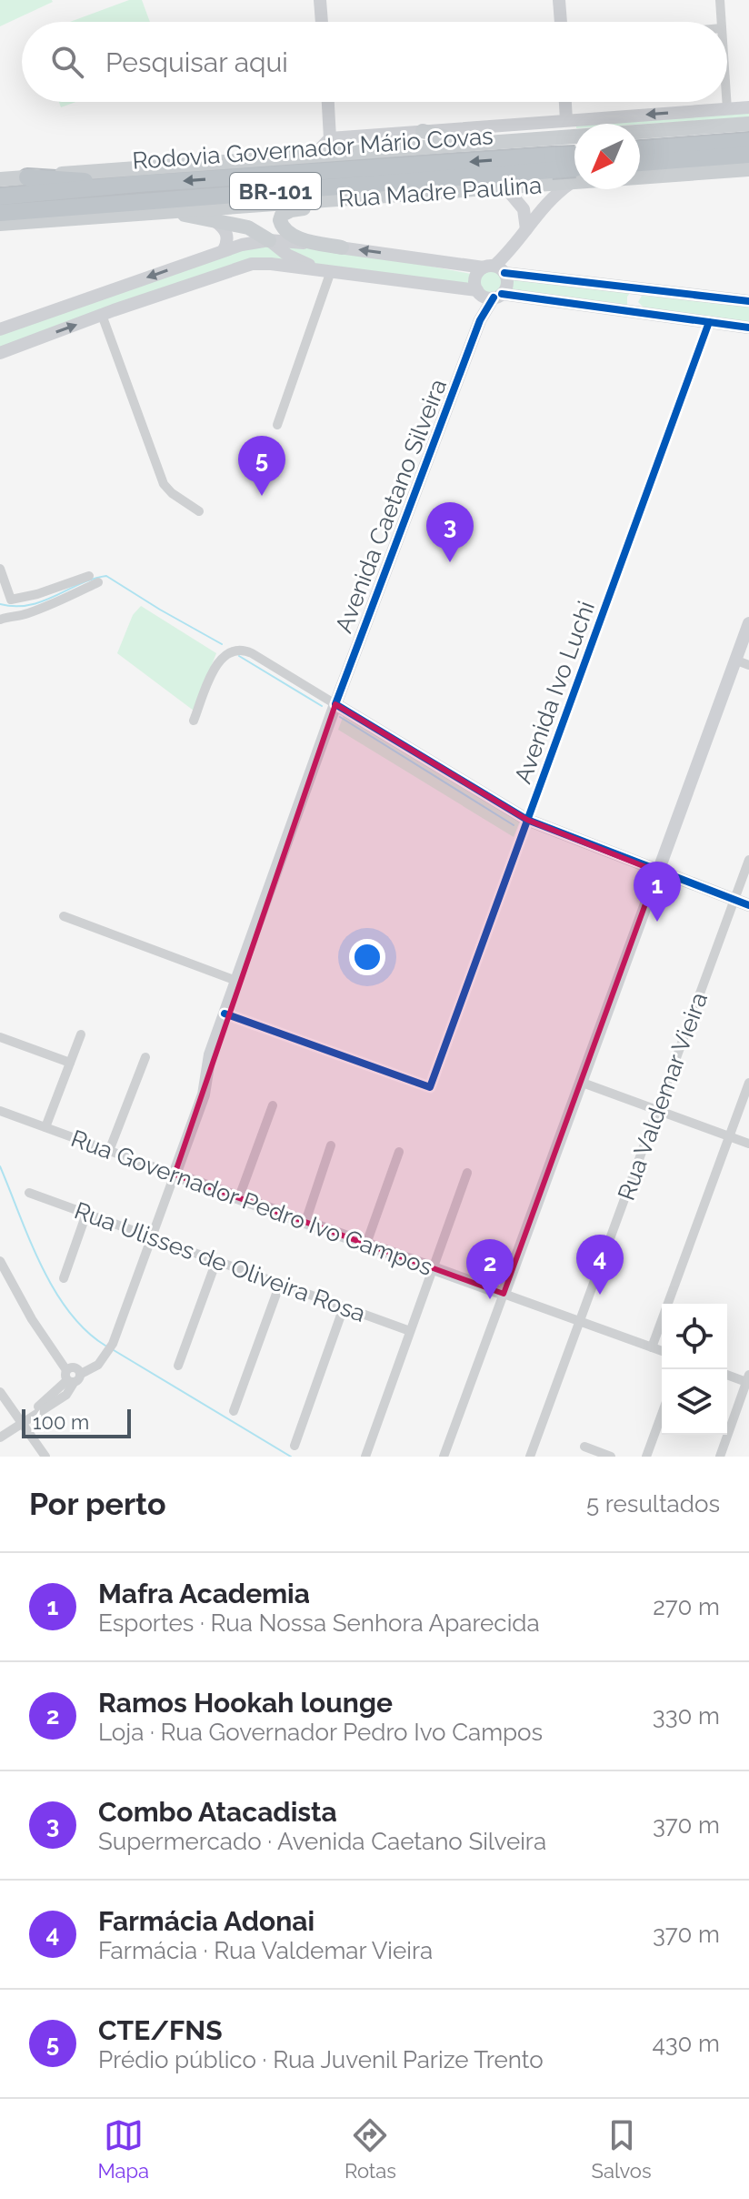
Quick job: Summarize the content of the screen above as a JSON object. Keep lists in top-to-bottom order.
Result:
{
  "streets": {
    "highway": ["Rodovia Governador Mário Covas", "BR-101"],
    "main road": ["Rua Madre Paulina"],
    "street": [
      "Avenida Caetano Silveira",
      "Avenida Ivo Luchi",
      "Rua Valdemar Vieira",
      "Rua Governador Pedro Ivo Campos",
      "Rua Ulisses de Oliveira Rosa"
    ]
  },
  "crossings": [
    ["Rodovia Governador Mário Covas", "Rua Madre Paulina"],
    ["Avenida Caetano Silveira", "Avenida Ivo Luchi"],
    ["Avenida Caetano Silveira", "Rua Governador Pedro Ivo Campos"]
  ],
  "scale_bar": "100 m",
  "north": "bottom left",
  "page": {
    "search": "Pesquisar aqui",
    "pins": [
      "5",
      "3",
      "1",
      "4",
      "2"
    ],
    "scale": "100 m",
    "heading": ["Por perto", "5 resultados"],
    "list": [
      {
        "mark": "1",
        "name": "Mafra Academia",
        "note": "Esportes · Rua Nossa Senhora Aparecida",
        "value": "270 m"
      },
      {
        "mark": "2",
        "name": "Ramos Hookah lounge",
        "note": "Loja · Rua Governador Pedro Ivo Campos",
        "value": "330 m"
      },
      {
        "mark": "3",
        "name": "Combo Atacadista",
        "note": "Supermercado · Avenida Caetano Silveira",
        "value": "370 m"
      },
      {
        "mark": "4",
        "name": "Farmácia Adonai",
        "note": "Farmácia · Rua Valdemar Vieira",
        "value": "370 m"
      },
      {
        "mark": "5",
        "name": "CTE/FNS",
        "note": "Prédio público · Rua Juvenil Parize Trento",
        "value": "430 m"
      }
    ],
    "nav": ["Mapa", "Rotas", "Salvos"]
  }
}
